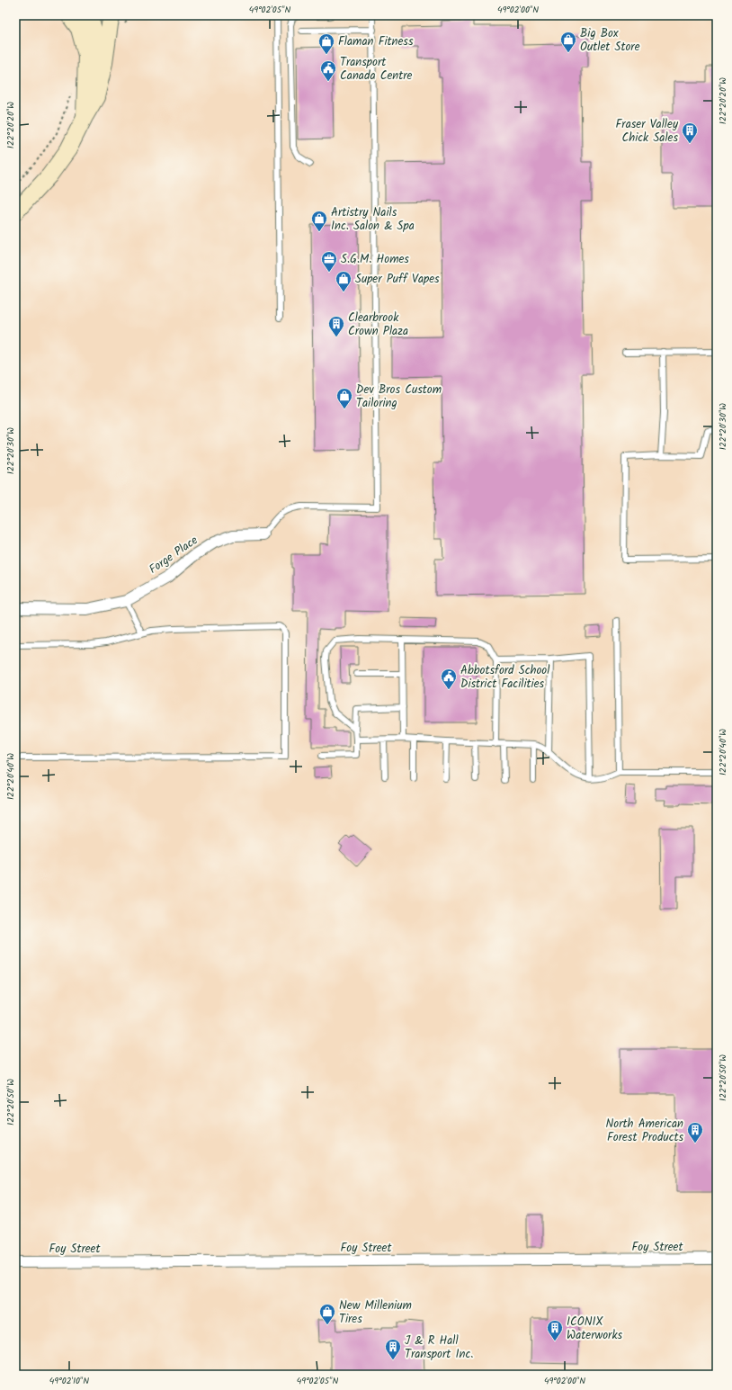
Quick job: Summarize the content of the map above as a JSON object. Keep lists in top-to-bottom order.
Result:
{
  "streets": {
    "street": ["Forge Place", "Foy Street"]
  },
  "places": {
    "shop": [
      "Big Box Outlet Store",
      "Flaman Fitness",
      "Artistry Nails Inc. Salon & Spa",
      "Super Puff Vapes",
      "Dev Bros Custom Tailoring",
      "New Millenium Tires"
    ],
    "public building": ["Transport Canada Centre", "Abbotsford School District Facilities"],
    "building": [
      "Fraser Valley Chick Sales",
      "Clearbrook Crown Plaza",
      "North American Forest Products",
      "ICONIX Waterworks",
      "J & R Hall Transport Inc."
    ],
    "office": ["S.G.M. Homes"]
  },
  "coordinates": [
    "49°02'05\"N",
    "49°02'00\"N",
    "122°20'20\"W",
    "122°20'30\"W",
    "122°20'40\"W",
    "122°20'50\"W",
    "49°02'10\"N"
  ]
}
